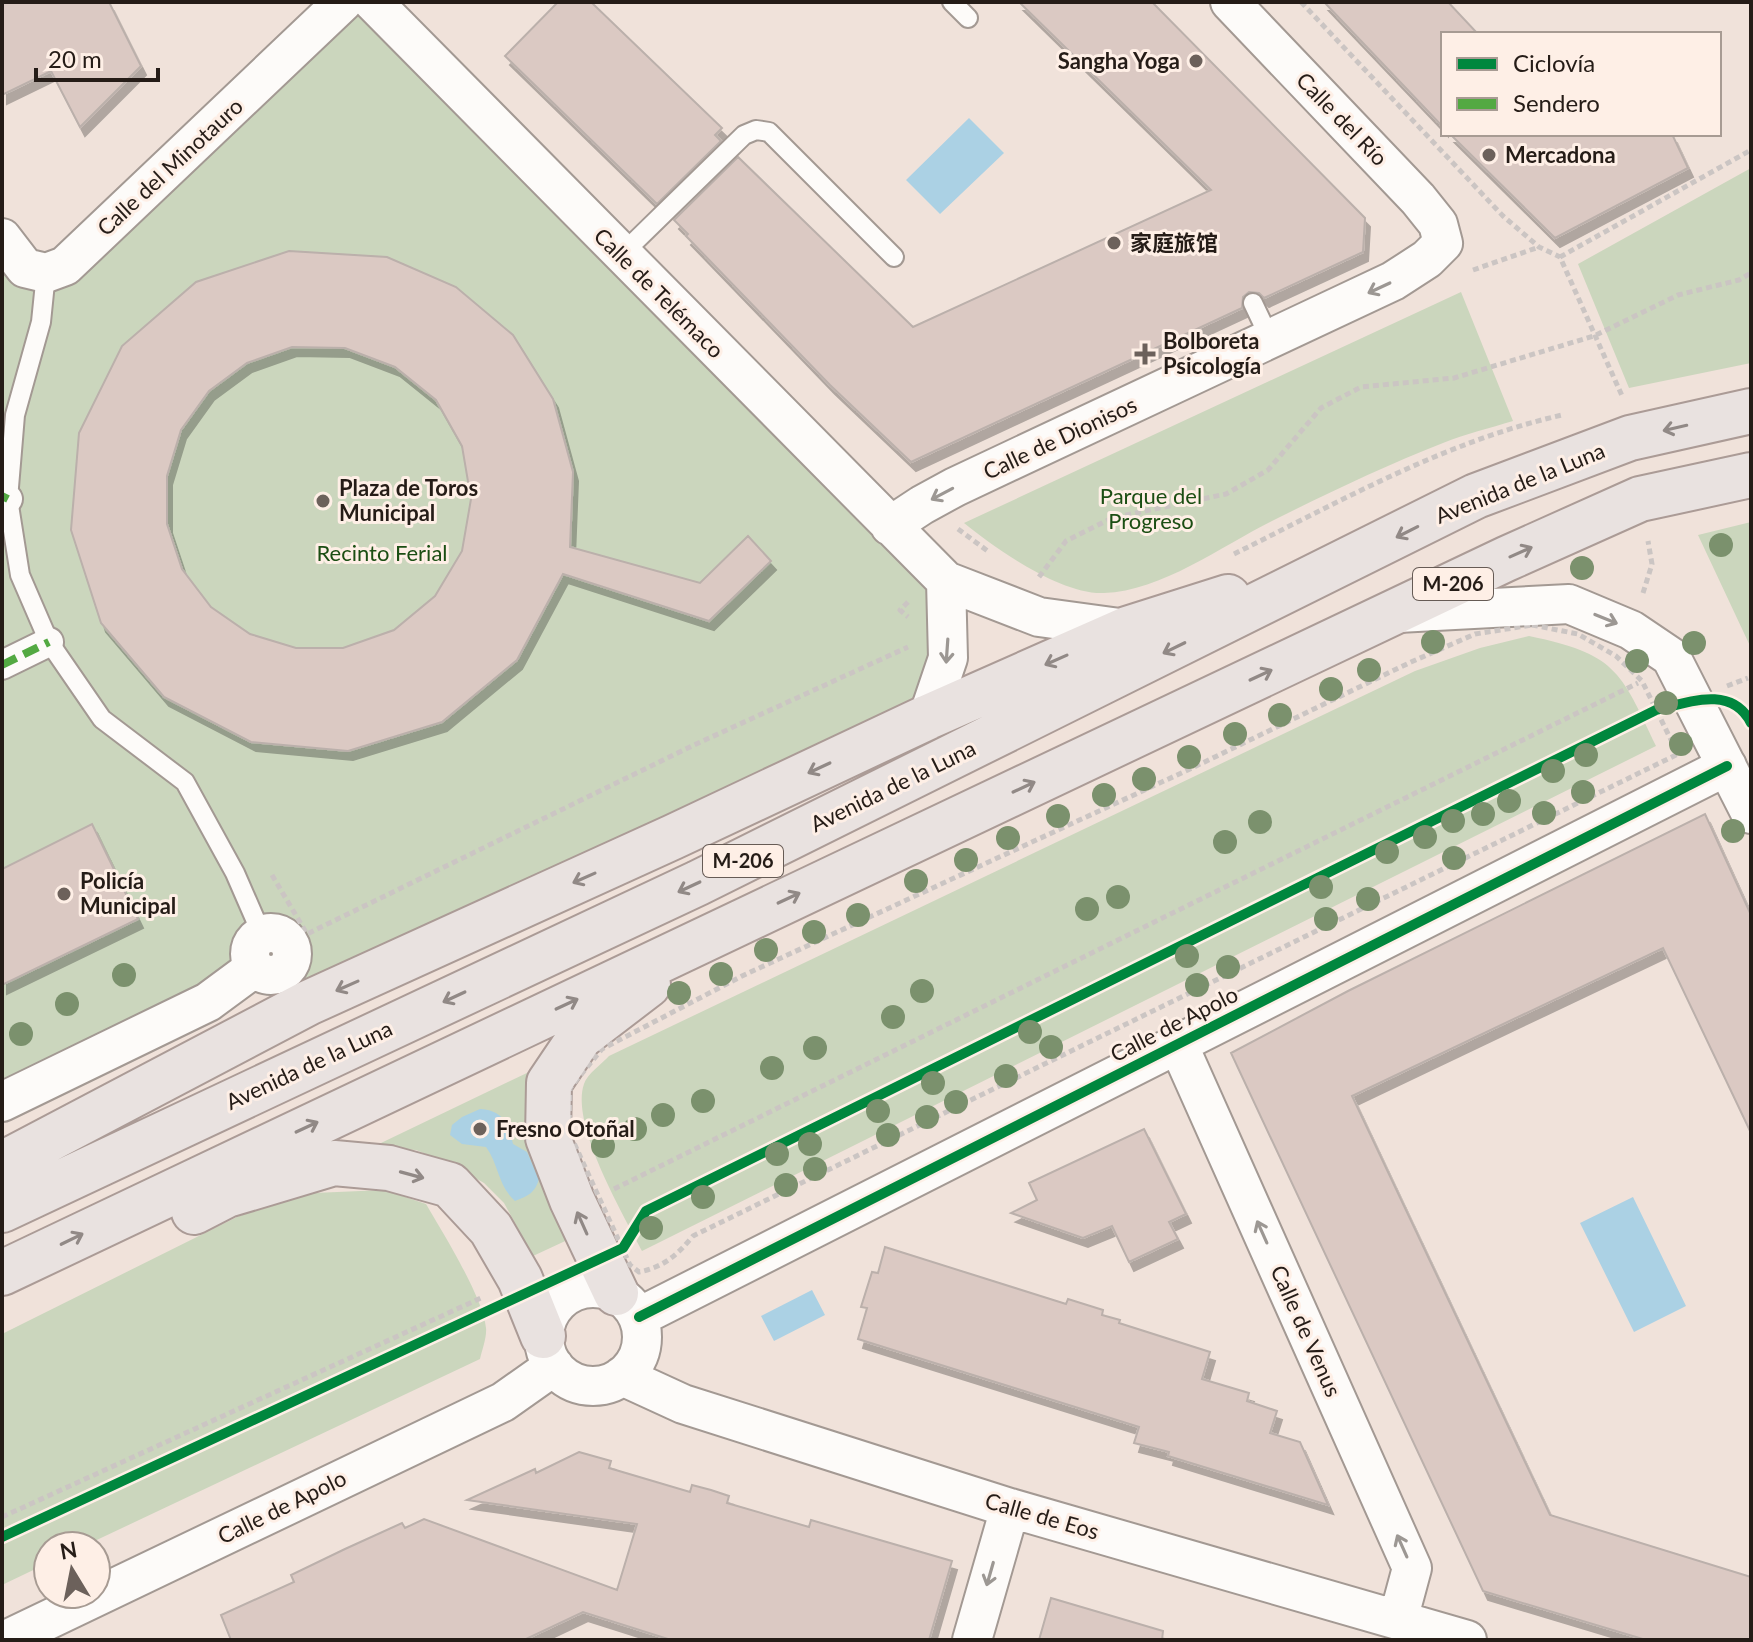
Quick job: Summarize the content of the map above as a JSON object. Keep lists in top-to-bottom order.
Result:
{
  "streets": {
    "main road": ["Avenida de la Luna", "M-206"],
    "street": [
      "Calle del Río",
      "Calle del Minotauro",
      "Calle de Telémaco",
      "Calle de Dionisos",
      "Calle de Apolo",
      "Calle de Venus",
      "Calle de Eos"
    ]
  },
  "crossings": [
    ["Calle del Río", "Calle de Dionisos"],
    ["Calle de Telémaco", "Calle de Dionisos"],
    ["Calle de Apolo", "Calle de Venus"],
    ["Calle de Apolo", "Calle de Eos"],
    ["Calle de Venus", "Calle de Eos"]
  ],
  "one_way": ["Calle de Dionisos", "Calle de Venus"],
  "parks": ["Parque del Progreso", "Recinto Ferial"],
  "places": {
    "other": [
      "Sangha Yoga",
      "Mercadona",
      "家庭旅馆",
      "Plaza de Toros Municipal",
      "Policía Municipal",
      "Fresno Otoñal"
    ],
    "health": ["Bolboreta Psicología"]
  },
  "legend": ["Ciclovía", "Sendero"],
  "scale_bar": "20 m",
  "north": "top"
}
